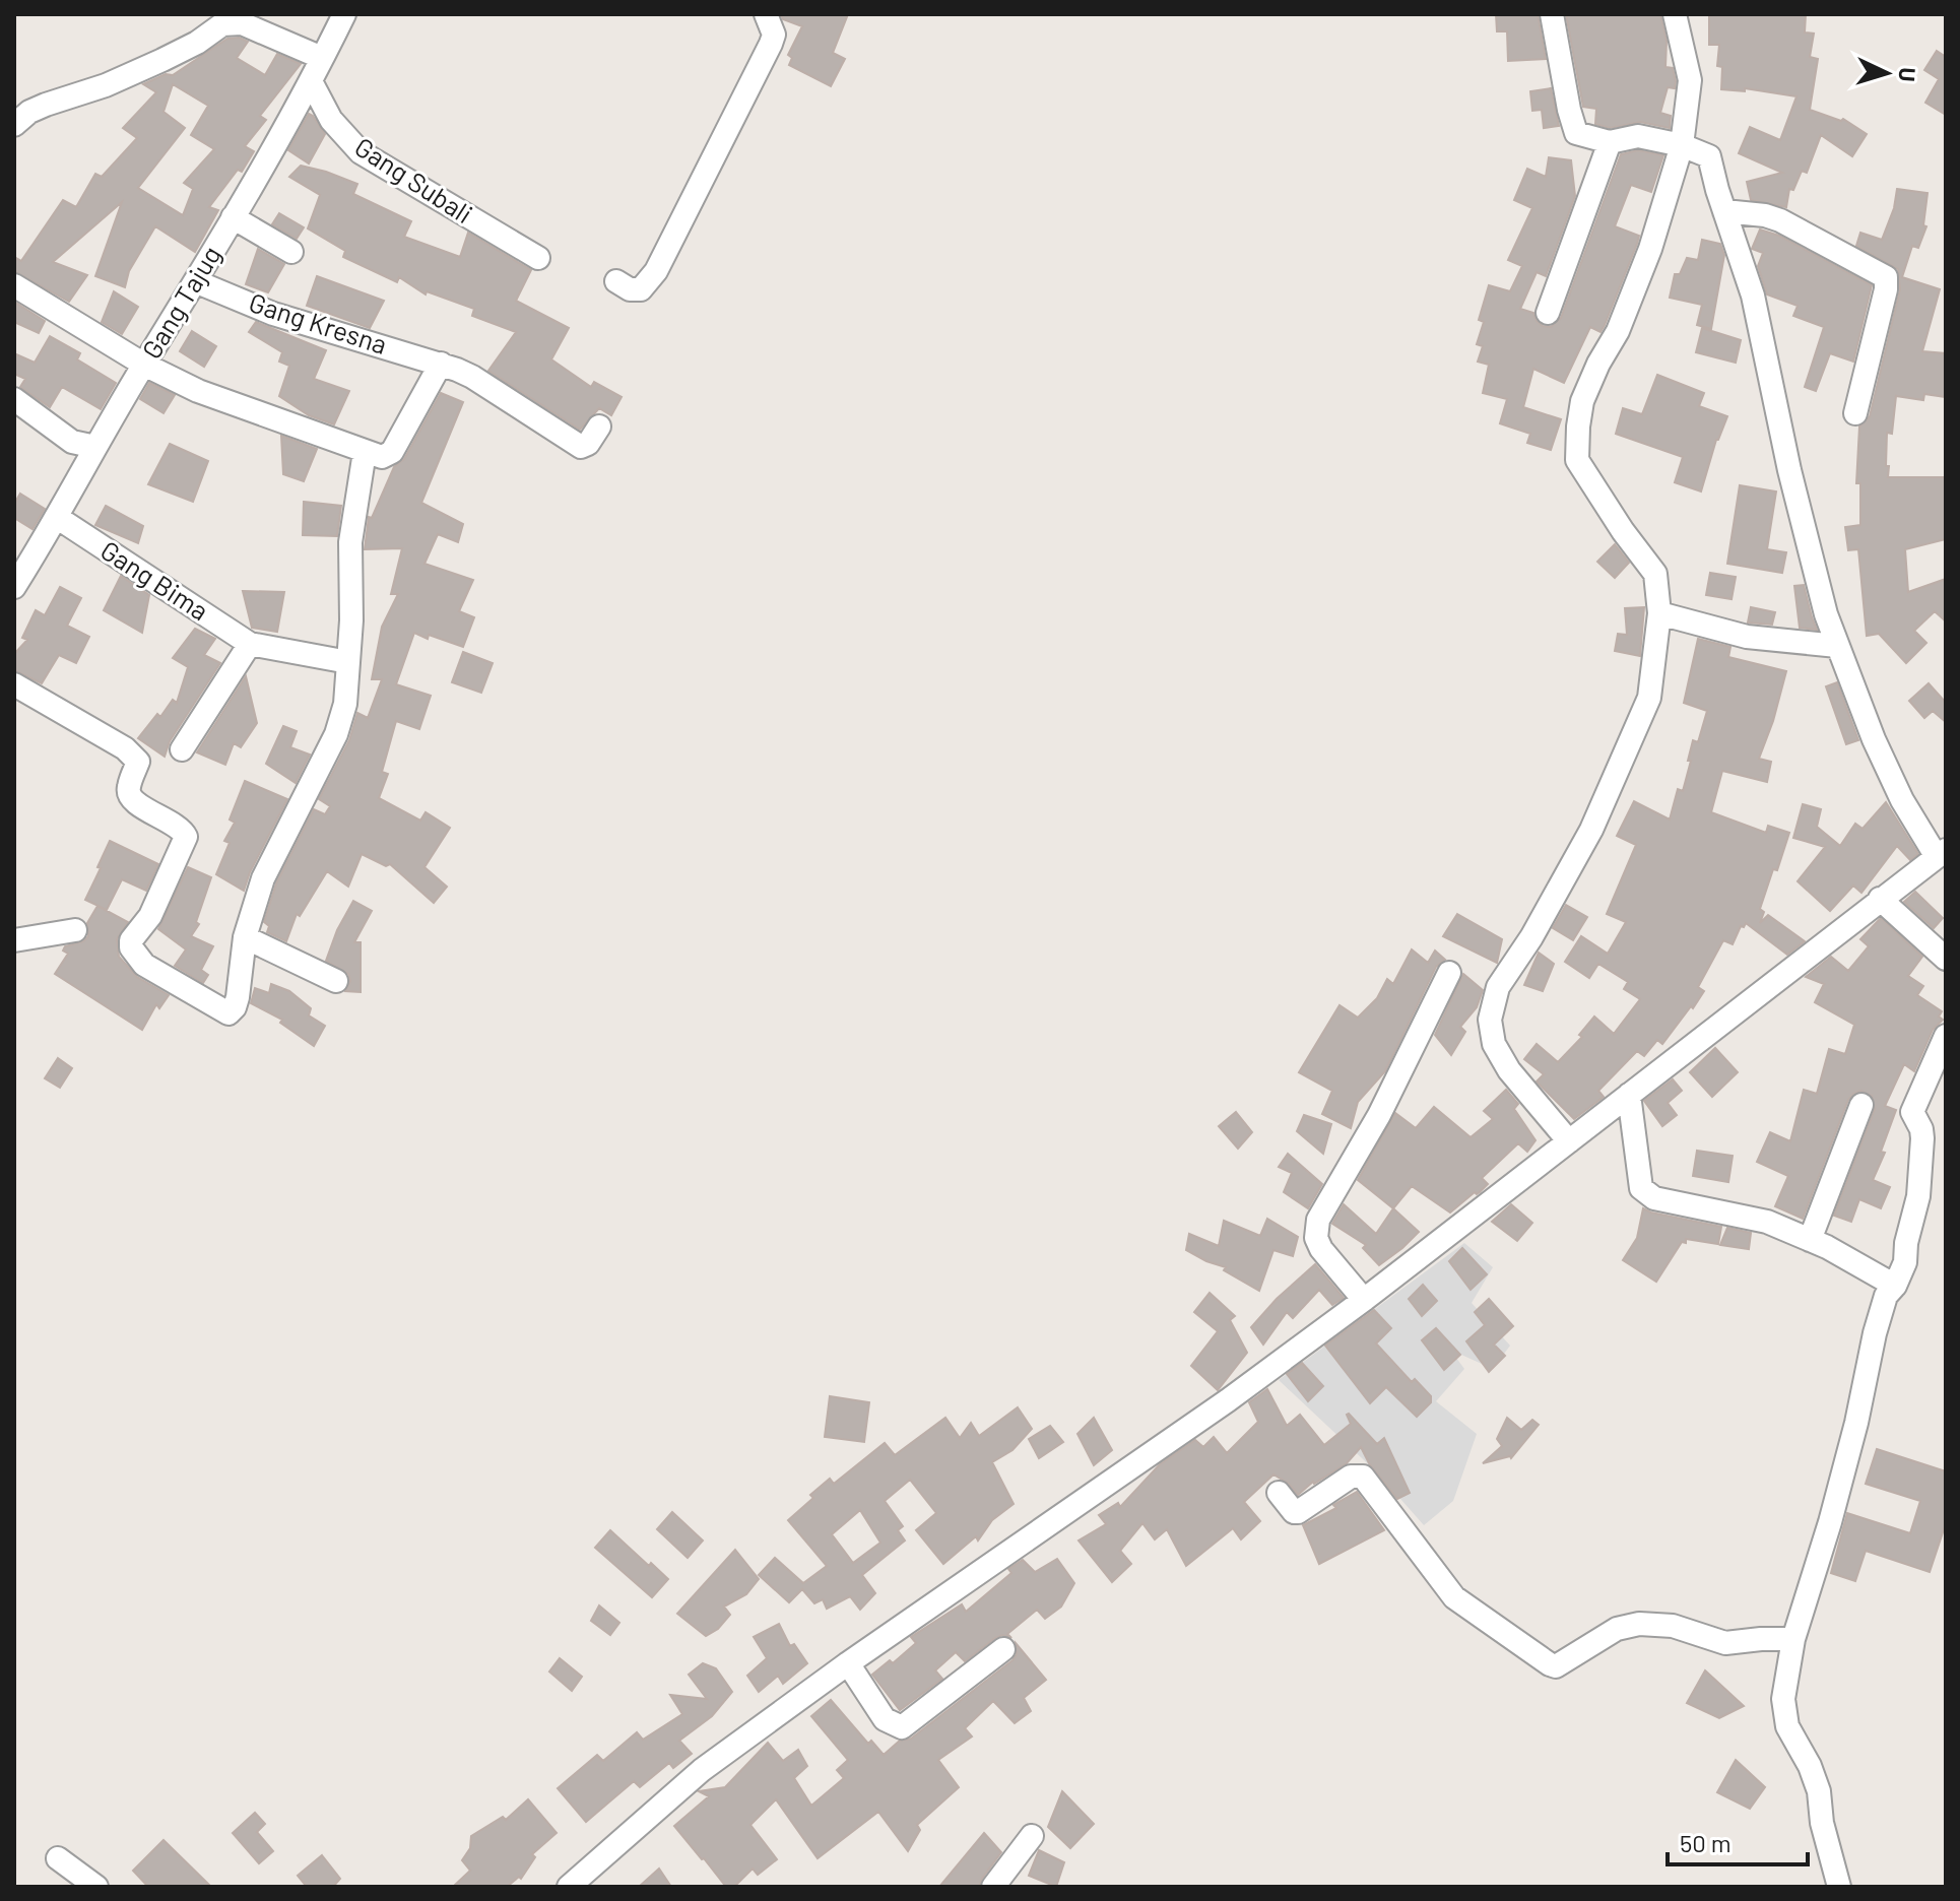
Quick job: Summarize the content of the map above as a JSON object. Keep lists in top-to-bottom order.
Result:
{
  "streets": {
    "street": [
      "Gang Subali",
      "Gang Tajug",
      "Gang Kresna",
      "Gang Bima"
    ]
  },
  "crossings": [
    ["Gang Subali", "Gang Tajug"],
    ["Gang Tajug", "Gang Kresna"],
    ["Gang Tajug", "Gang Bima"]
  ],
  "scale_bar": "50 m",
  "north": "right"
}
